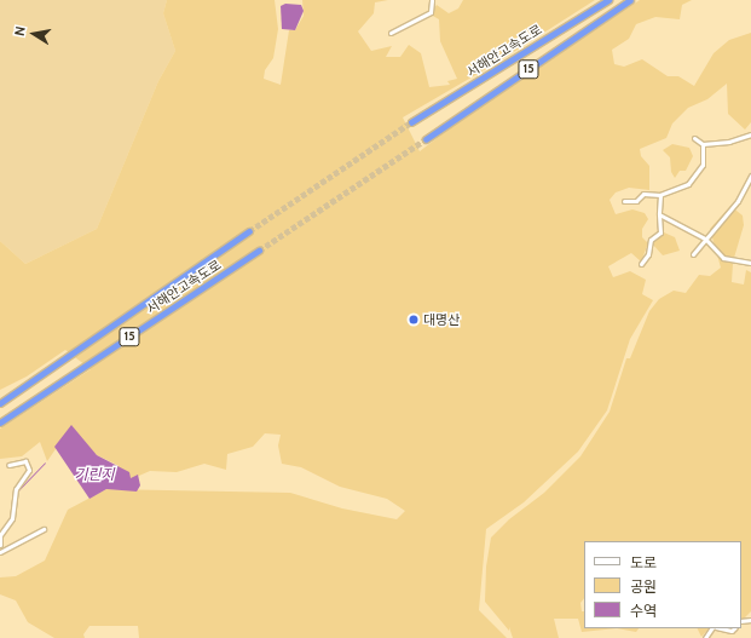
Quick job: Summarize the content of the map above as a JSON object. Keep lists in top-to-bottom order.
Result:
{
  "streets": {
    "highway": ["서해안고속도로", "15"]
  },
  "water": ["기린지"],
  "places": ["대명산"],
  "legend": ["도로", "공원", "수역"],
  "north": "left"
}
